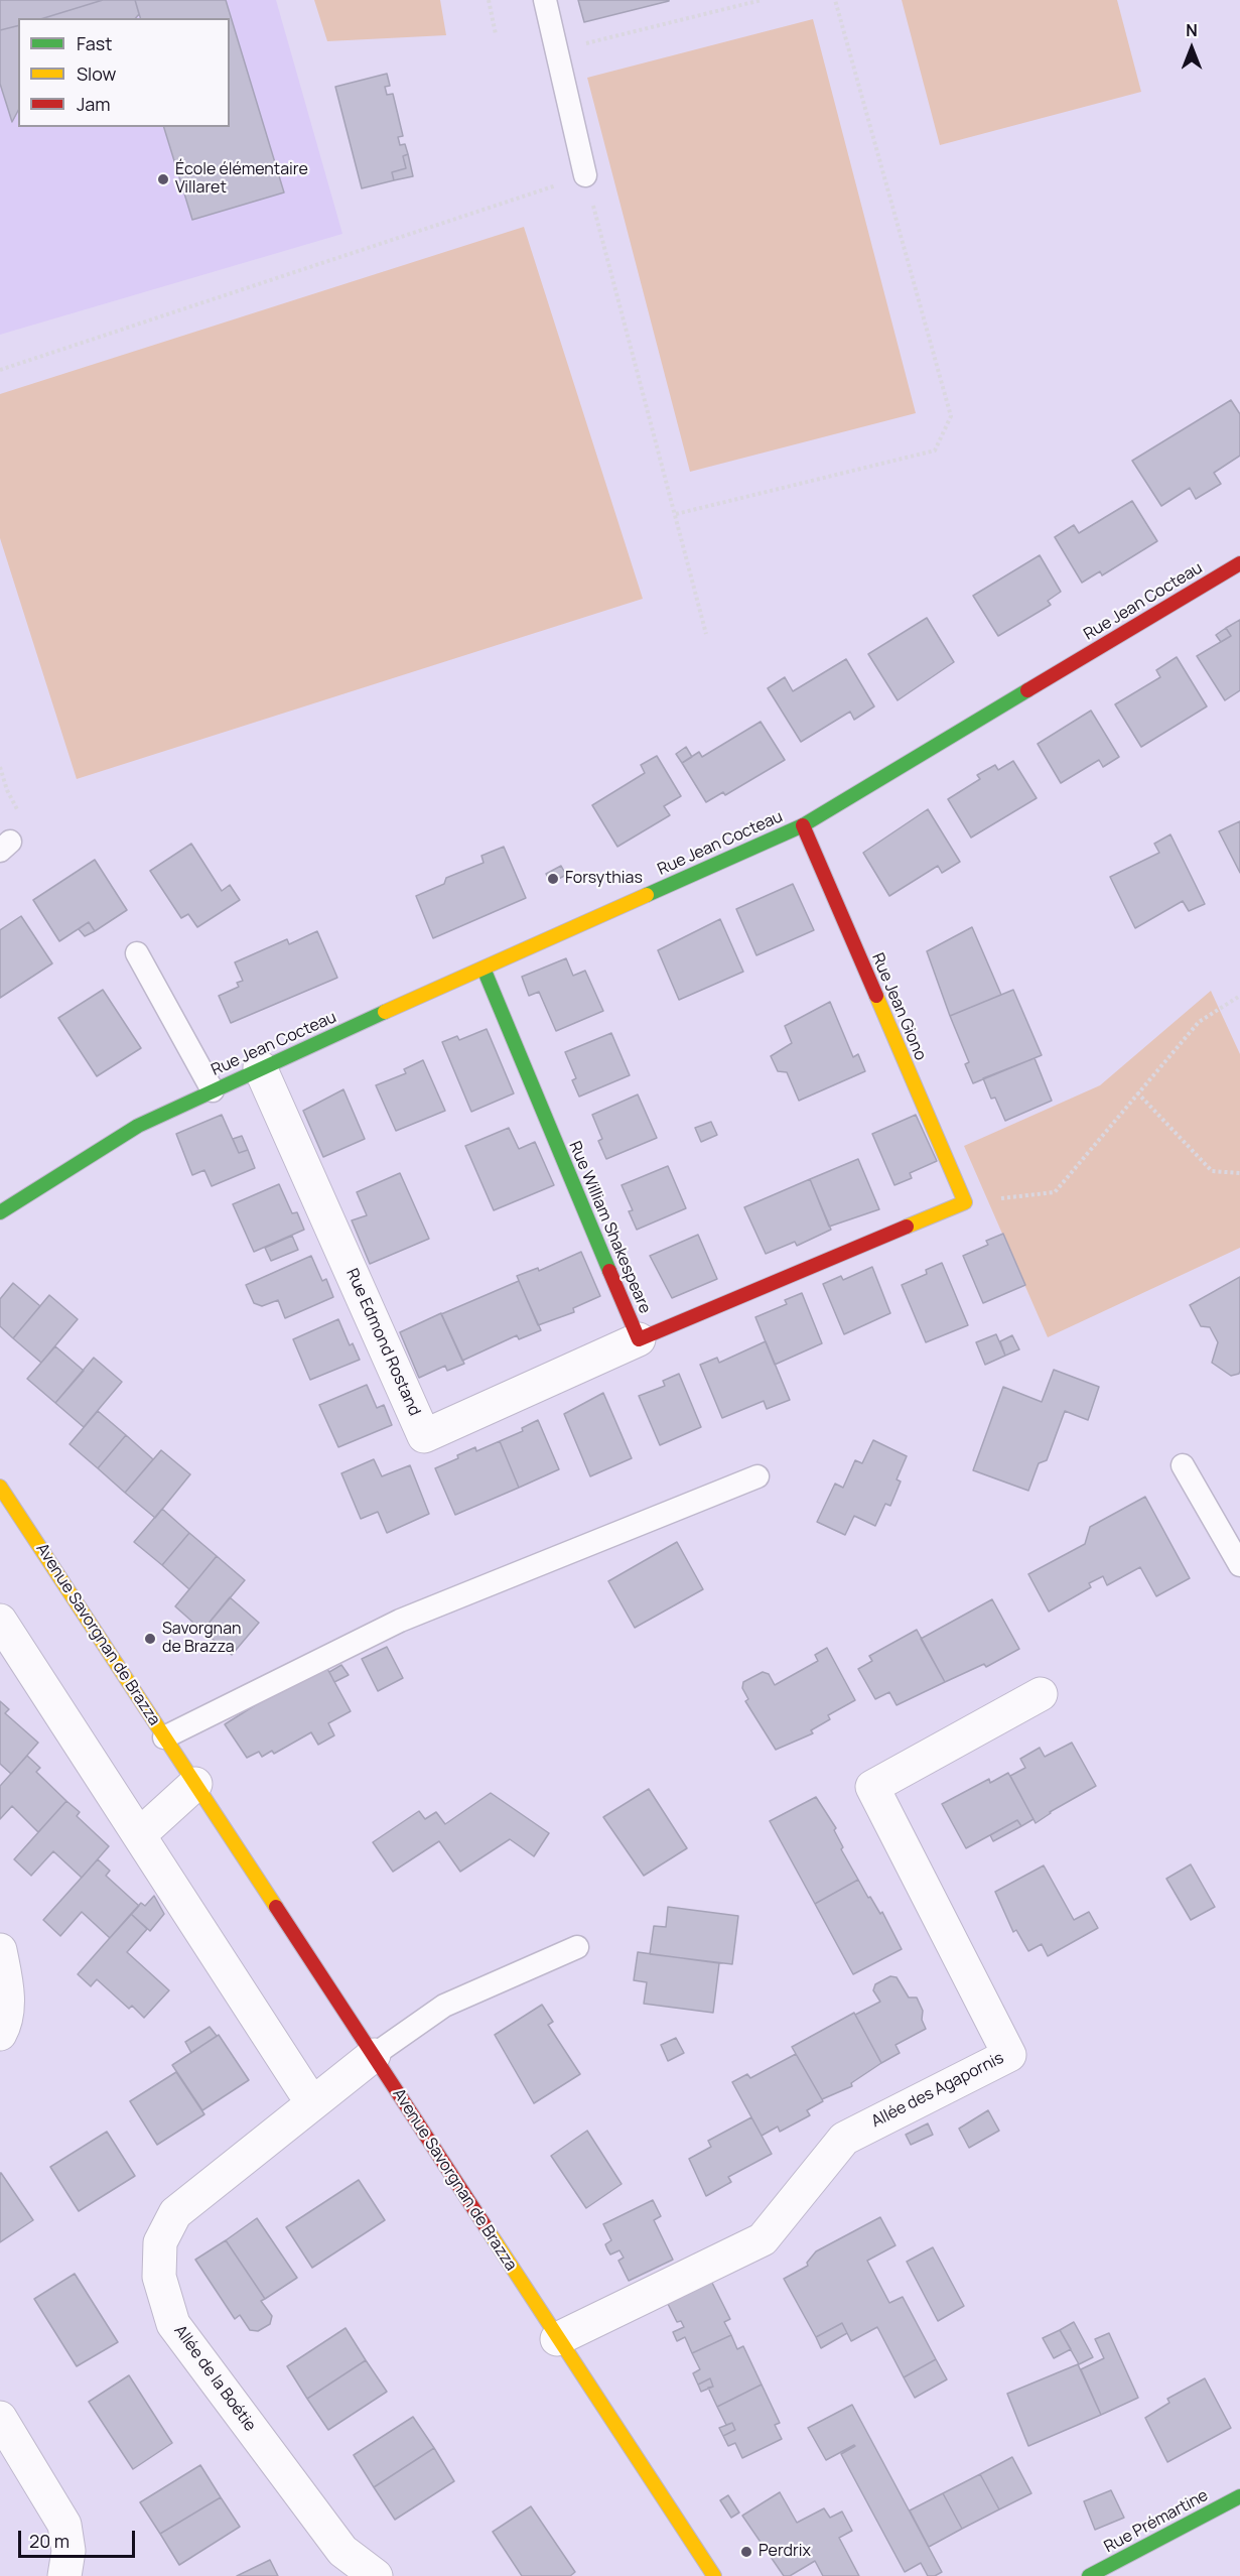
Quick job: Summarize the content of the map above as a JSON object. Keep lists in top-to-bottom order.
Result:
{
  "streets": {
    "street": [
      "Rue Jean Cocteau",
      "Rue Jean Giono",
      "Rue William Shakespeare",
      "Rue Edmond Rostand",
      "Avenue Savorgnan de Brazza",
      "Allée des Agapornis",
      "Allée de la Boétie",
      "Rue Prémartine"
    ]
  },
  "crossings": [
    ["Rue Jean Cocteau", "Rue Jean Giono"],
    ["Rue Jean Cocteau", "Rue William Shakespeare"],
    ["Rue Jean Cocteau", "Rue Edmond Rostand"],
    ["Rue Jean Giono", "Rue William Shakespeare"],
    ["Rue William Shakespeare", "Rue Edmond Rostand"],
    ["Avenue Savorgnan de Brazza", "Allée des Agapornis"],
    ["Avenue Savorgnan de Brazza", "Allée de la Boétie"]
  ],
  "places": [
    "École élémentaire Villaret",
    "Forsythias",
    "Savorgnan de Brazza",
    "Perdrix"
  ],
  "legend": ["Fast", "Slow", "Jam"],
  "scale_bar": "20 m",
  "north": "top"
}
